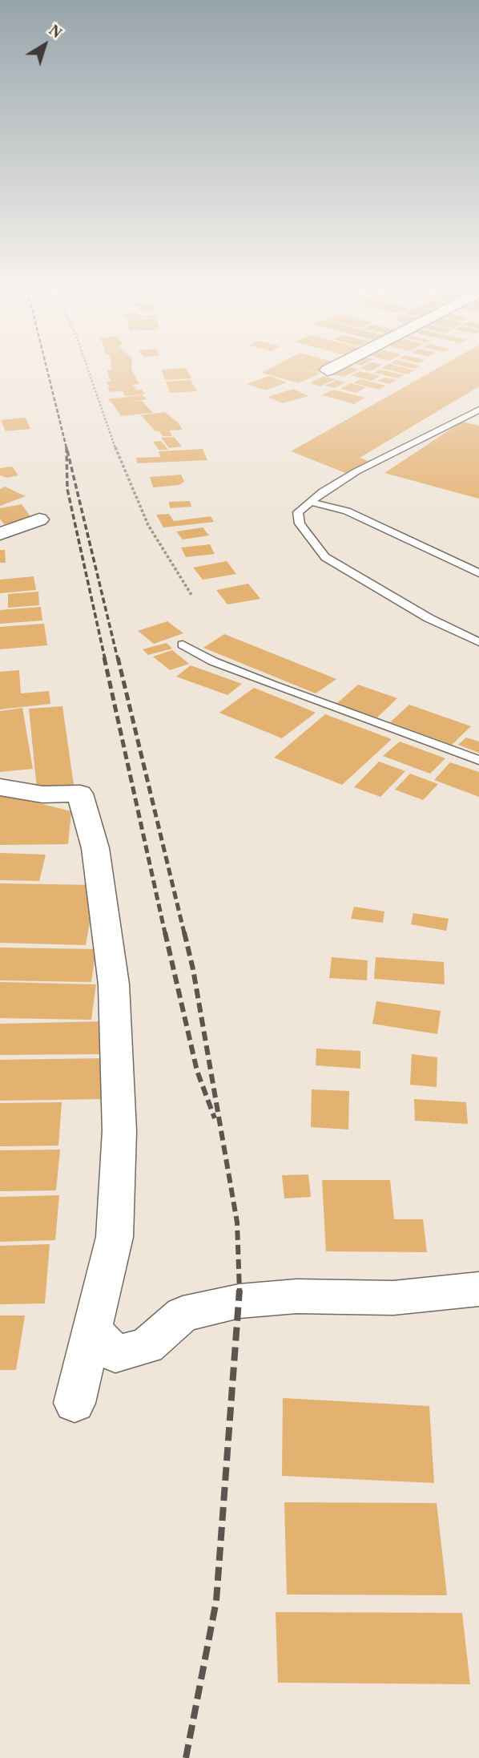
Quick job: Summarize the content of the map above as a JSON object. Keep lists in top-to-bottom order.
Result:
{
  "north": "top right"
}
